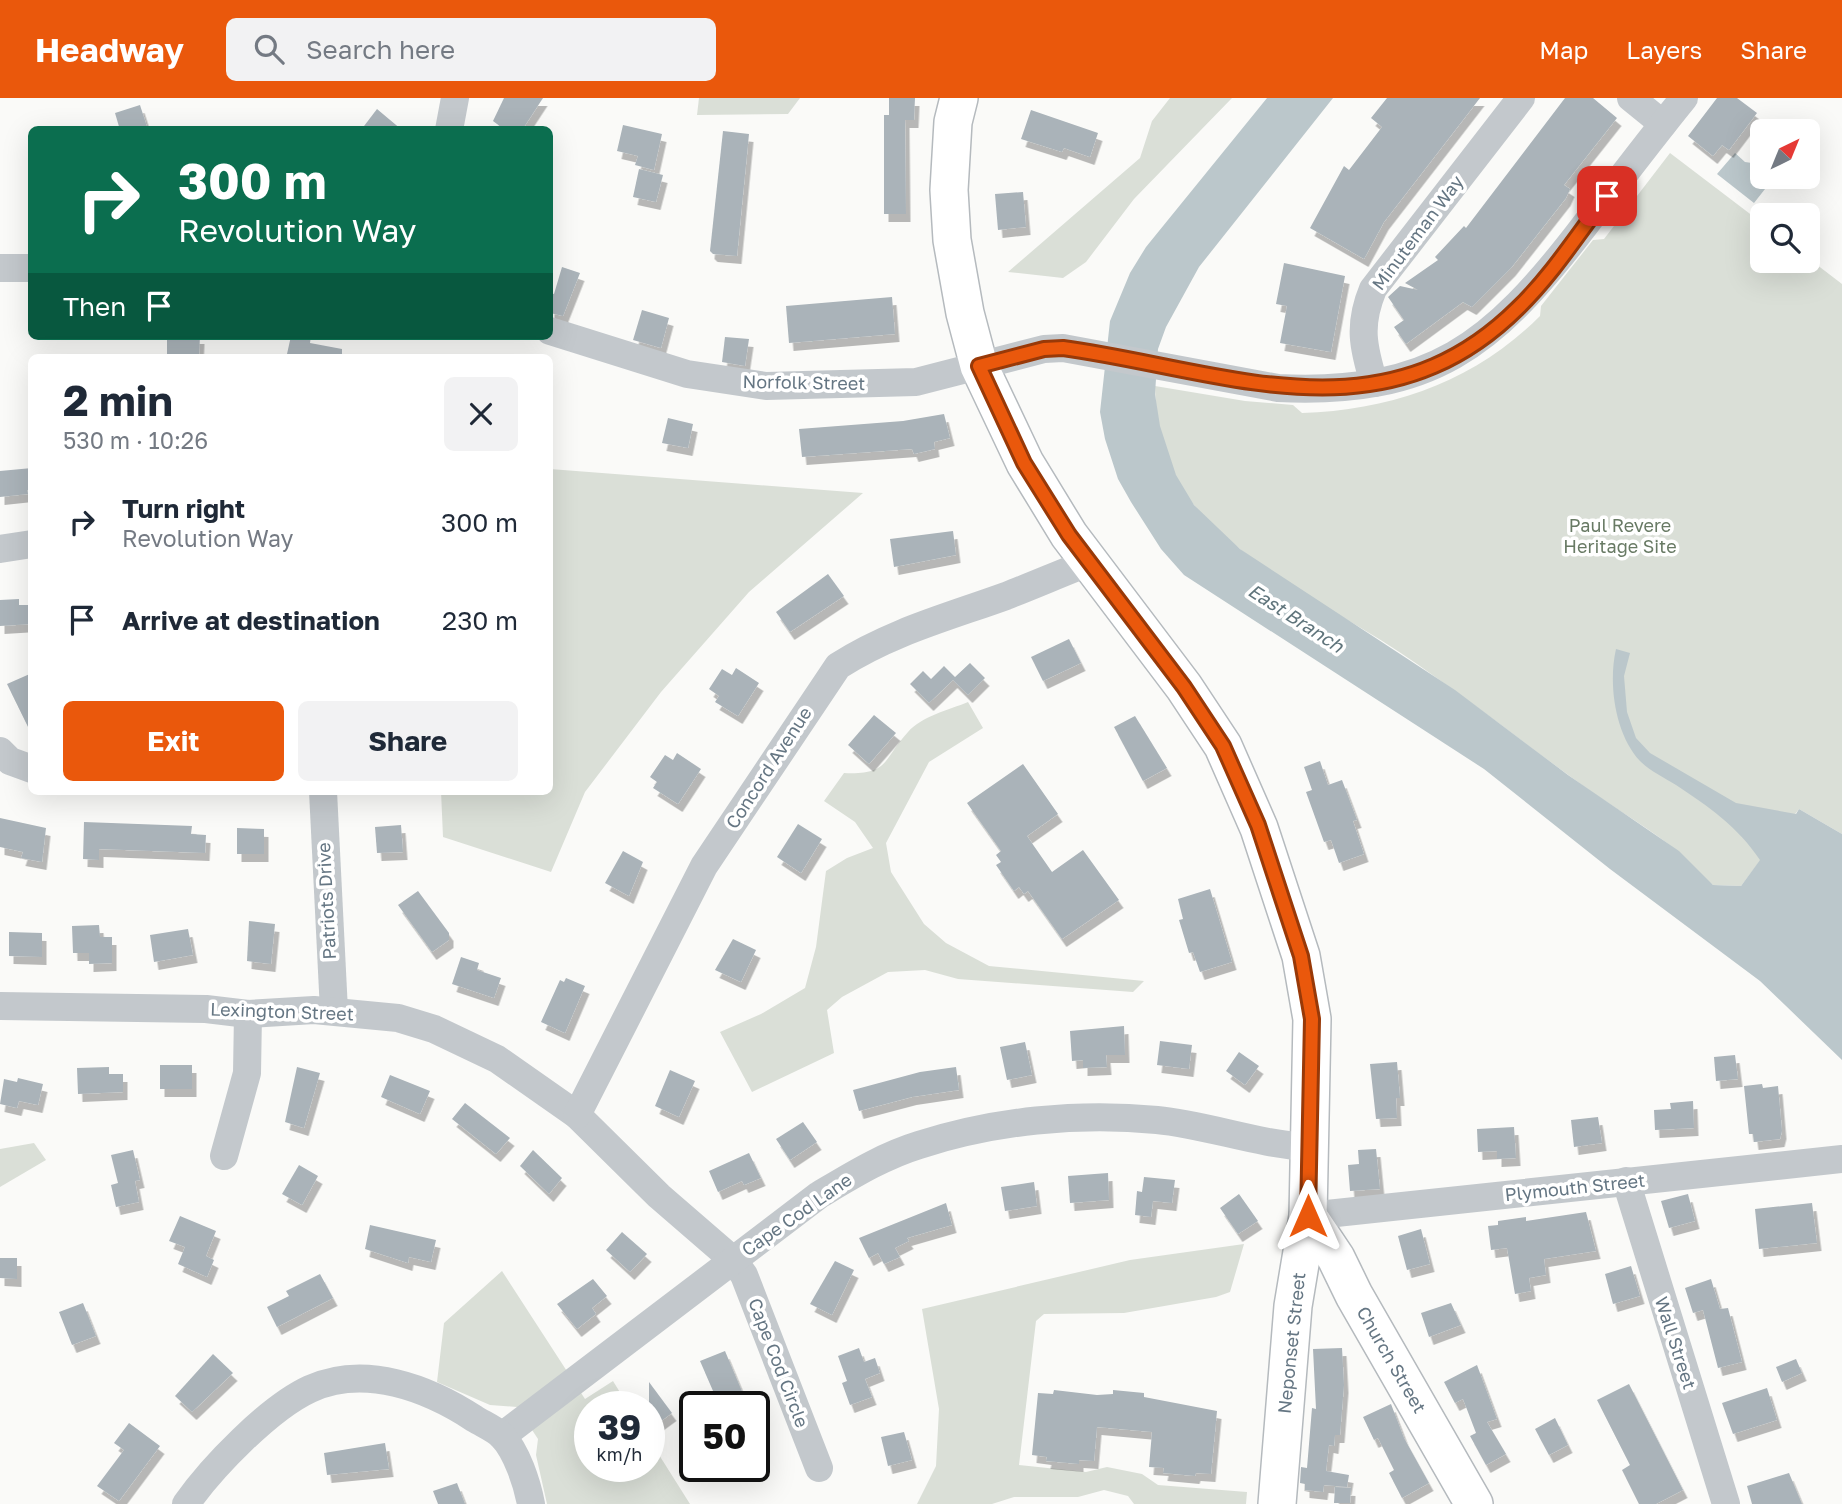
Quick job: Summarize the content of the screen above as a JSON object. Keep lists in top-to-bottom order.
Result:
{
  "streets": {
    "main road": ["Neponset Street", "Church Street"],
    "street": [
      "Minuteman Way",
      "Norfolk Street",
      "Concord Avenue",
      "Patriots Drive",
      "Lexington Street",
      "Plymouth Street",
      "Cape Cod Lane",
      "Wall Street",
      "Cape Cod Circle"
    ]
  },
  "crossings": [
    ["Minuteman Way", "Norfolk Street"],
    ["Norfolk Street", "Neponset Street"],
    ["Concord Avenue", "Lexington Street"],
    ["Concord Avenue", "Neponset Street"],
    ["Patriots Drive", "Lexington Street"],
    ["Lexington Street", "Cape Cod Lane"],
    ["Lexington Street", "Cape Cod Circle"],
    ["Plymouth Street", "Neponset Street"],
    ["Plymouth Street", "Wall Street"],
    ["Plymouth Street", "Church Street"],
    ["Cape Cod Lane", "Neponset Street"],
    ["Cape Cod Lane", "Cape Cod Circle"],
    ["Neponset Street", "Church Street"]
  ],
  "water": ["East Branch"],
  "parks": ["Paul Revere Heritage Site"],
  "north": "top right",
  "page": {
    "header": "Headway",
    "search": "Search here",
    "nav": ["Map", "Layers", "Share"],
    "turn": ["300 m", "Revolution Way"],
    "then": "Then",
    "heading": ["2 min", "530 m · 10:26"],
    "list": [
      {
        "name": "Turn right",
        "note": "Revolution Way",
        "value": "300 m"
      },
      {
        "name": "Arrive at destination",
        "value": "230 m"
      }
    ],
    "buttons": ["Exit", "Share"],
    "speed": "39 km/h",
    "limit": "50"
  }
}
